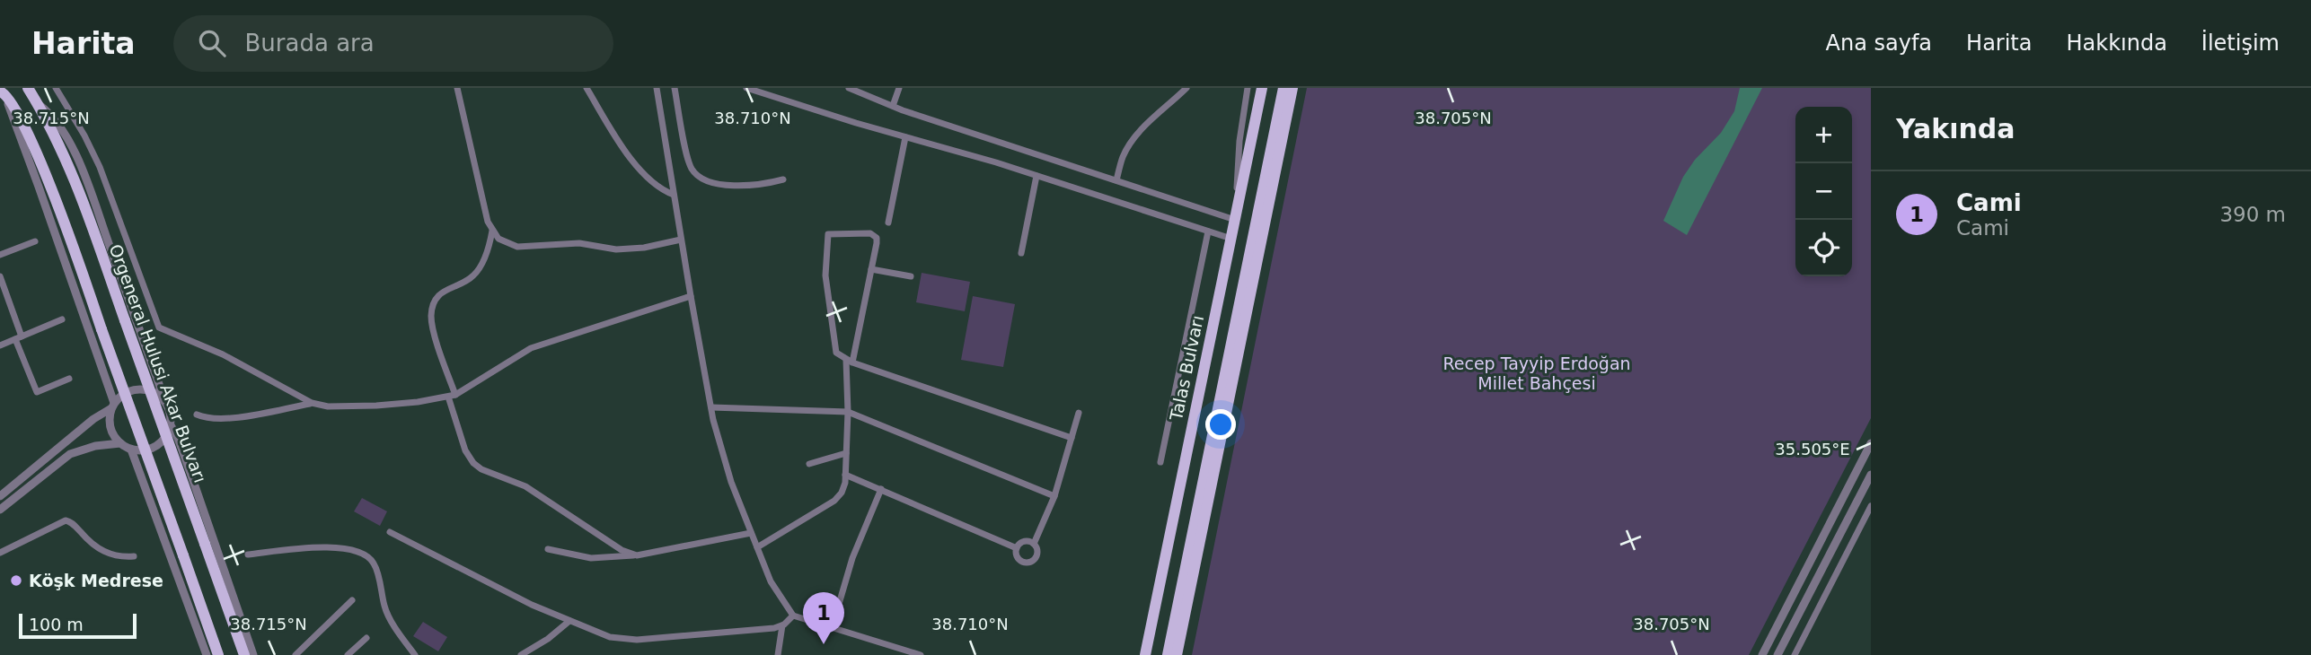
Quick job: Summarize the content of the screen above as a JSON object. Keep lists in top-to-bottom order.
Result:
{
  "streets": {
    "main road": ["Orgeneral Hulusi Akar Bulvarı", "Talas Bulvarı"]
  },
  "parks": ["Recep Tayyip Erdoğan Millet Bahçesi"],
  "places": ["Köşk Medrese"],
  "scale_bar": "100 m",
  "page": {
    "header": "Harita",
    "search": "Burada ara",
    "nav": [
      "Ana sayfa",
      "Harita",
      "Hakkında",
      "İletişim"
    ],
    "heading": "Yakında",
    "map_buttons": ["+", "−"],
    "list": [
      {
        "mark": "1",
        "name": "Cami",
        "note": "Cami",
        "value": "390 m"
      }
    ],
    "pins": "1",
    "scale": "100 m"
  },
  "coordinates": [
    "38.715°N",
    "38.710°N",
    "38.705°N",
    "35.505°E"
  ]
}
